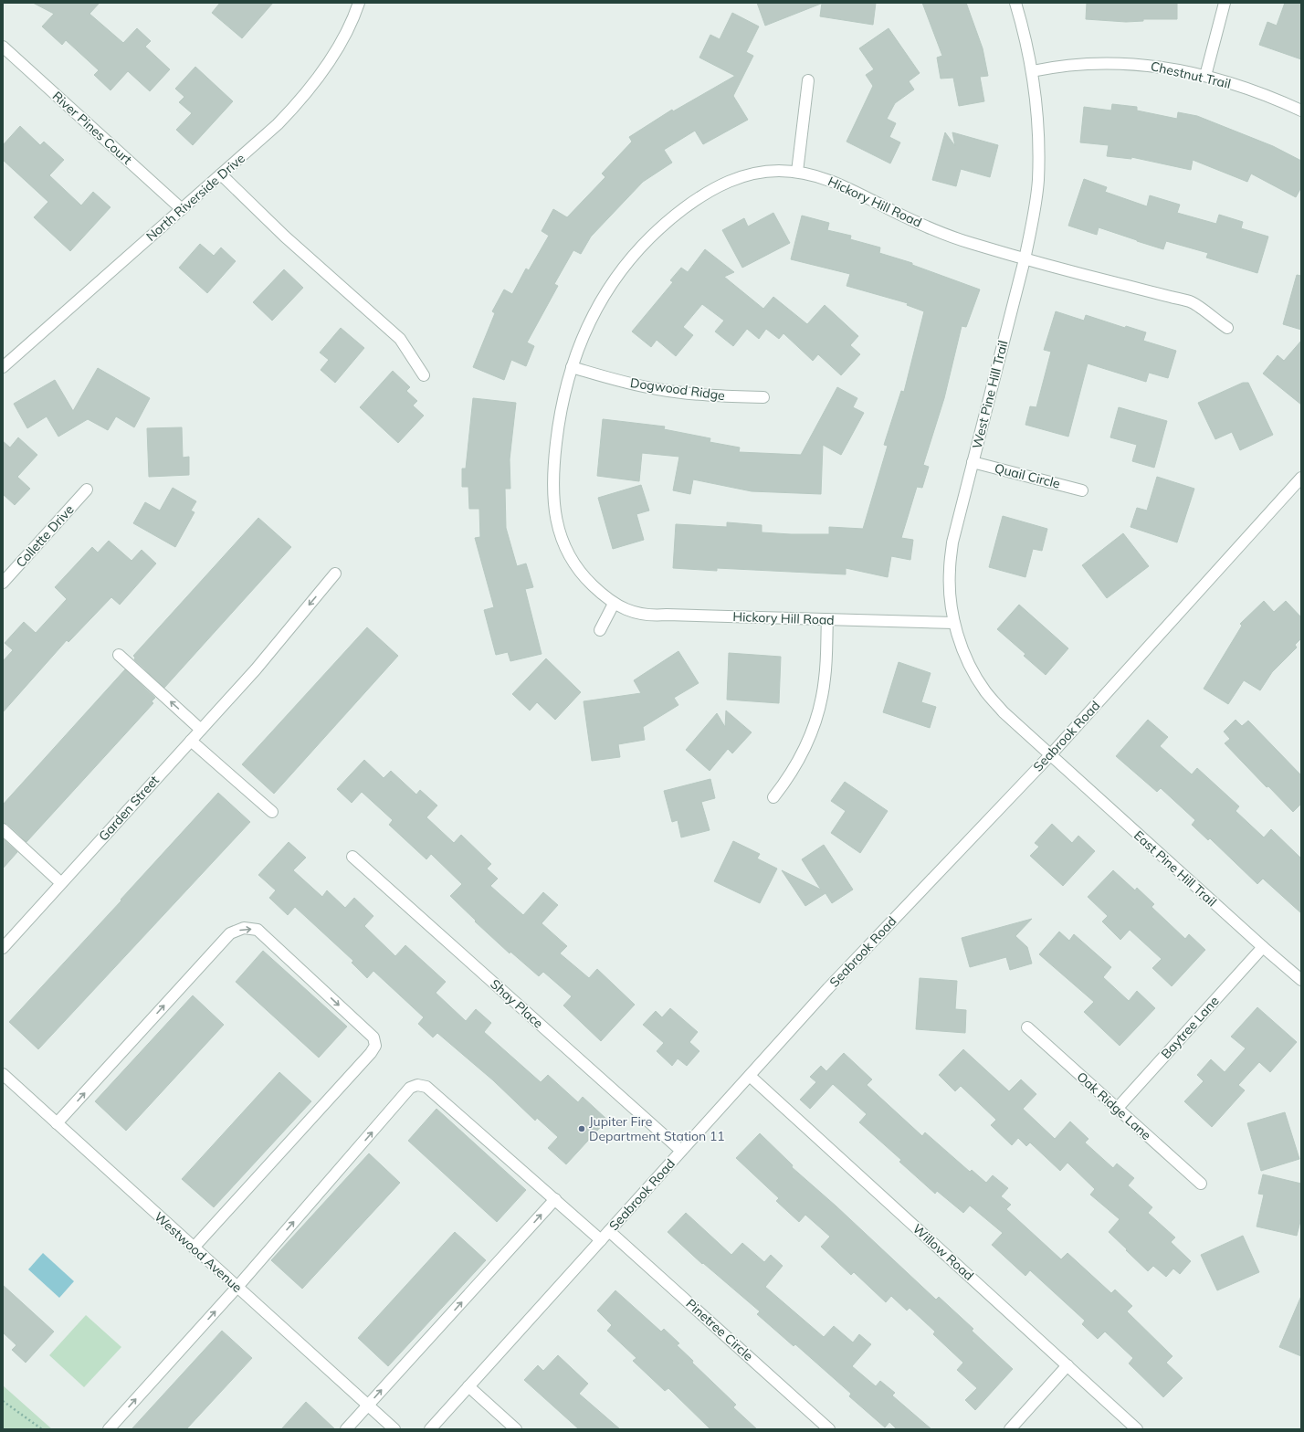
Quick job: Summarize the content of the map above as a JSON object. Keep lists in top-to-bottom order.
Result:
{
  "streets": {
    "street": [
      "Chestnut Trail",
      "River Pines Court",
      "North Riverside Drive",
      "Hickory Hill Road",
      "Dogwood Ridge",
      "West Pine Hill Trail",
      "Quail Circle",
      "Collette Drive",
      "Seabrook Road",
      "Garden Street",
      "East Pine Hill Trail",
      "Shay Place",
      "Baytree Lane",
      "Oak Ridge Lane",
      "Westwood Avenue",
      "Willow Road",
      "Pinetree Circle"
    ]
  },
  "crossings": [
    ["Chestnut Trail", "West Pine Hill Trail"],
    ["River Pines Court", "North Riverside Drive"],
    ["Hickory Hill Road", "Dogwood Ridge"],
    ["Hickory Hill Road", "West Pine Hill Trail"],
    ["West Pine Hill Trail", "Quail Circle"],
    ["West Pine Hill Trail", "Seabrook Road"],
    ["West Pine Hill Trail", "East Pine Hill Trail"],
    ["Seabrook Road", "East Pine Hill Trail"],
    ["Seabrook Road", "Shay Place"],
    ["Seabrook Road", "Willow Road"],
    ["Seabrook Road", "Pinetree Circle"],
    ["East Pine Hill Trail", "Baytree Lane"],
    ["Baytree Lane", "Oak Ridge Lane"]
  ],
  "one_way": ["Garden Street"],
  "places": ["Jupiter Fire Department Station 11"]
}
